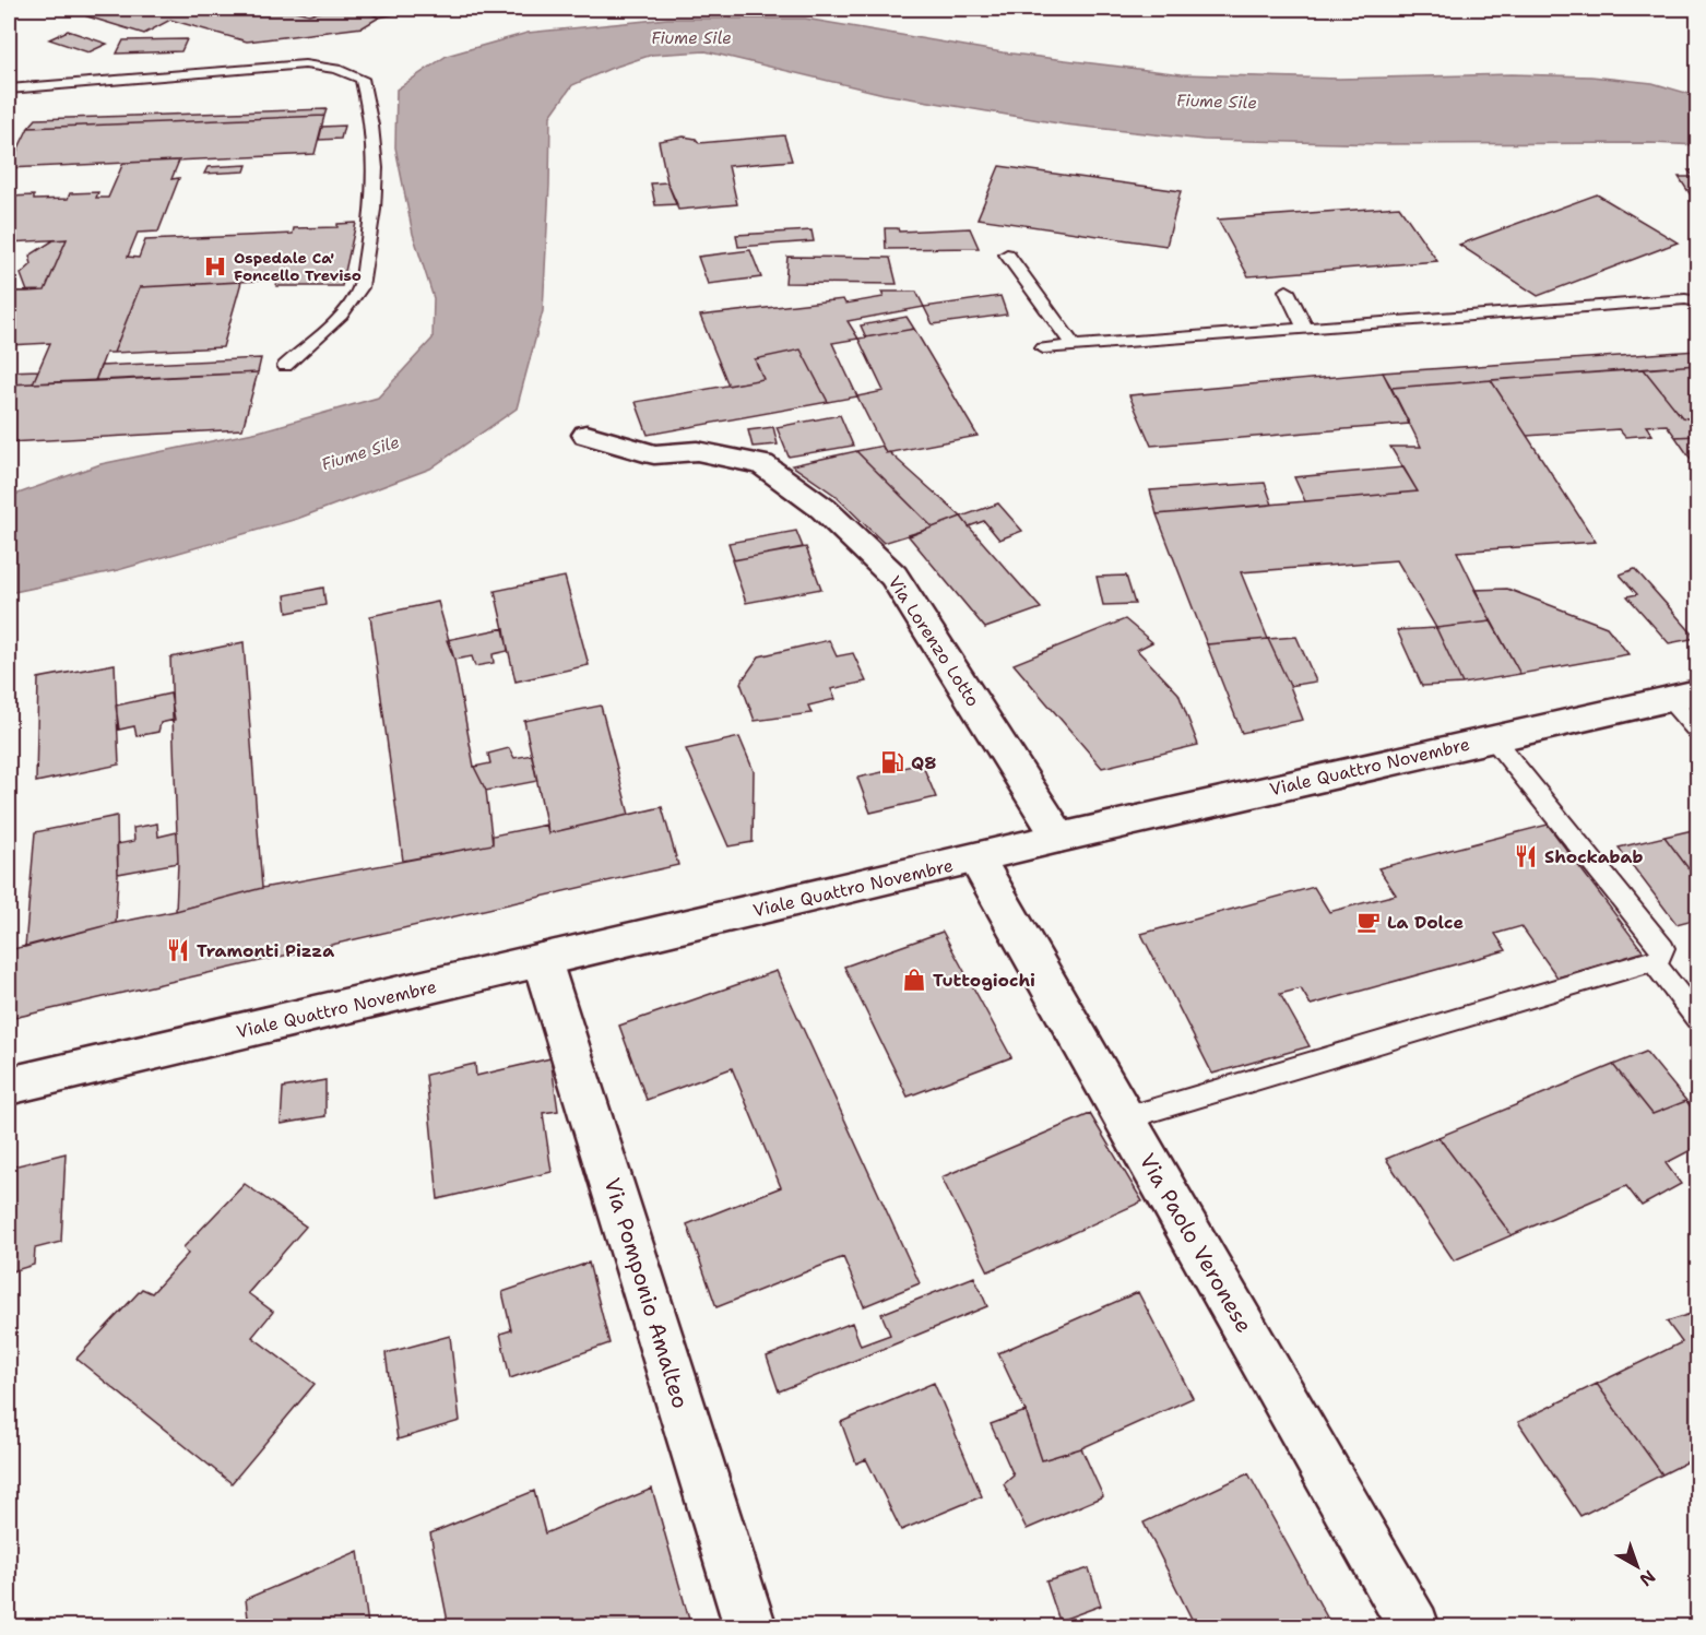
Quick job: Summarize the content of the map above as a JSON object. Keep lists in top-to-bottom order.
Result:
{
  "streets": {
    "street": [
      "Via Lorenzo Lotto",
      "Viale Quattro Novembre",
      "Via Paolo Veronese",
      "Via Pomponio Amalteo"
    ]
  },
  "crossings": [
    ["Via Lorenzo Lotto", "Viale Quattro Novembre"],
    ["Viale Quattro Novembre", "Via Paolo Veronese"],
    ["Viale Quattro Novembre", "Via Pomponio Amalteo"]
  ],
  "water": ["Fiume Sile"],
  "places": {
    "hospital": ["Ospedale Ca' Foncello Treviso"],
    "fuel station": ["Q8"],
    "restaurant": ["Shockabab", "Tramonti Pizza"],
    "cafe": ["La Dolce"],
    "shop": ["Tuttogiochi"]
  },
  "north": "bottom right"
}
